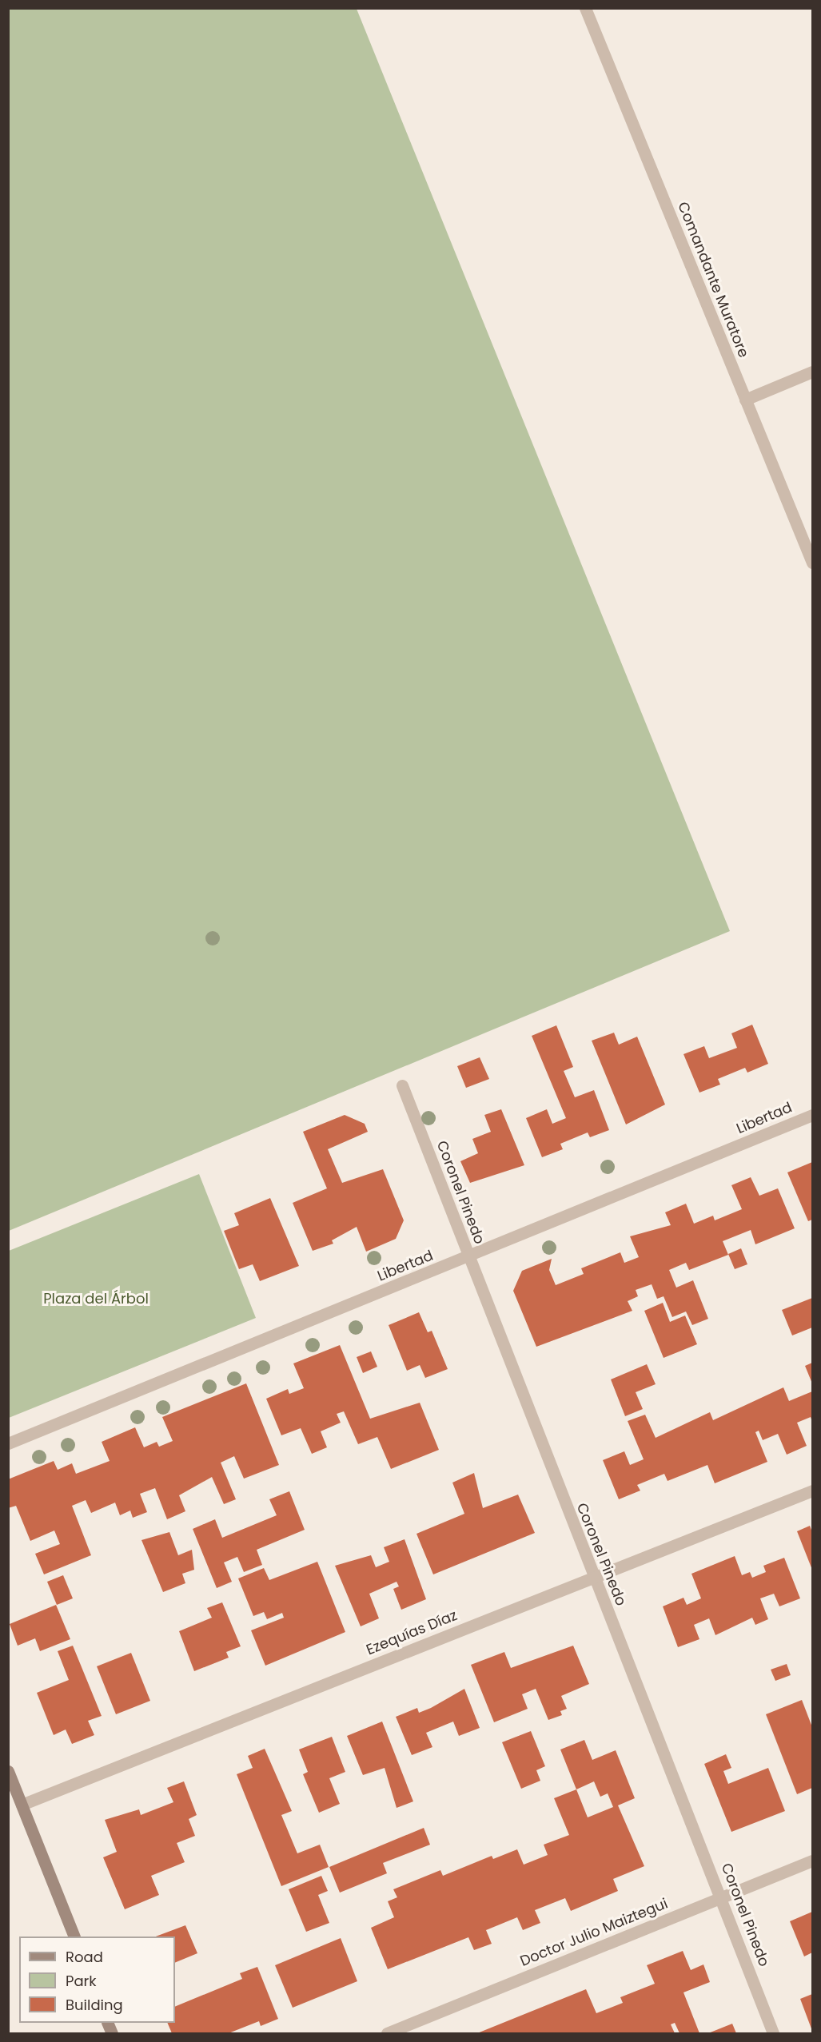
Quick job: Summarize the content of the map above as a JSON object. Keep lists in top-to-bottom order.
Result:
{
  "streets": {
    "street": [
      "Comandante Muratore",
      "Libertad",
      "Coronel Pinedo",
      "Ezequías Díaz",
      "Doctor Julio Maiztegui"
    ]
  },
  "crossings": [
    ["Libertad", "Coronel Pinedo"],
    ["Coronel Pinedo", "Ezequías Díaz"],
    ["Coronel Pinedo", "Doctor Julio Maiztegui"]
  ],
  "parks": ["Plaza del Árbol"],
  "legend": ["Road", "Park", "Building"]
}
